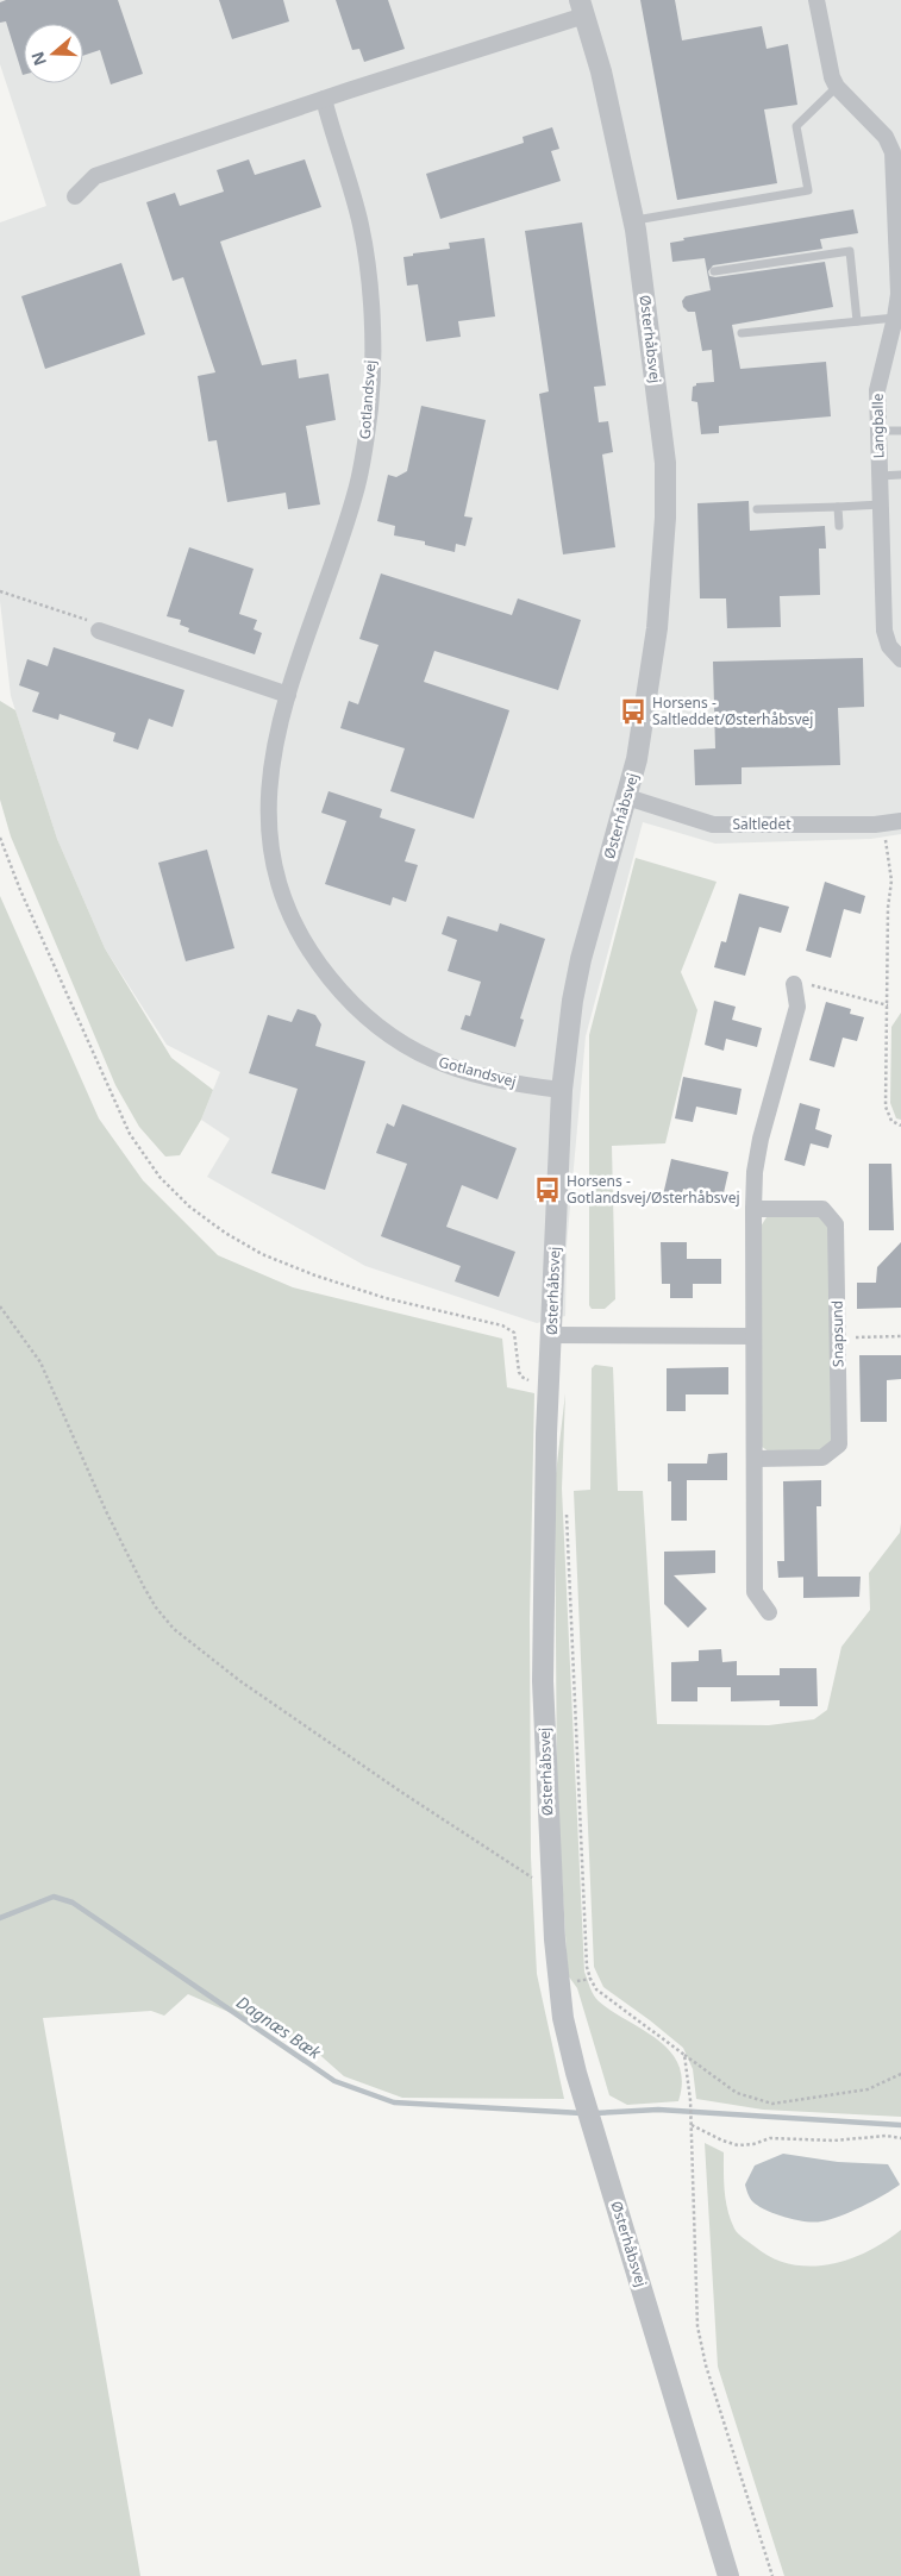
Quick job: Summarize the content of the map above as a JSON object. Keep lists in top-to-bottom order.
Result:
{
  "streets": {
    "street": [
      "Østerhåbsvej",
      "Gotlandsvej",
      "Langballe",
      "Saltledet",
      "Snapsund"
    ]
  },
  "crossings": [
    ["Østerhåbsvej", "Gotlandsvej"],
    ["Østerhåbsvej", "Saltledet"]
  ],
  "water": ["Dagnæs Bæk"],
  "places": {
    "bus stop": ["Horsens - Saltleddet/Østerhåbsvej", "Horsens - Gotlandsvej/Østerhåbsvej"]
  },
  "north": "left"
}
